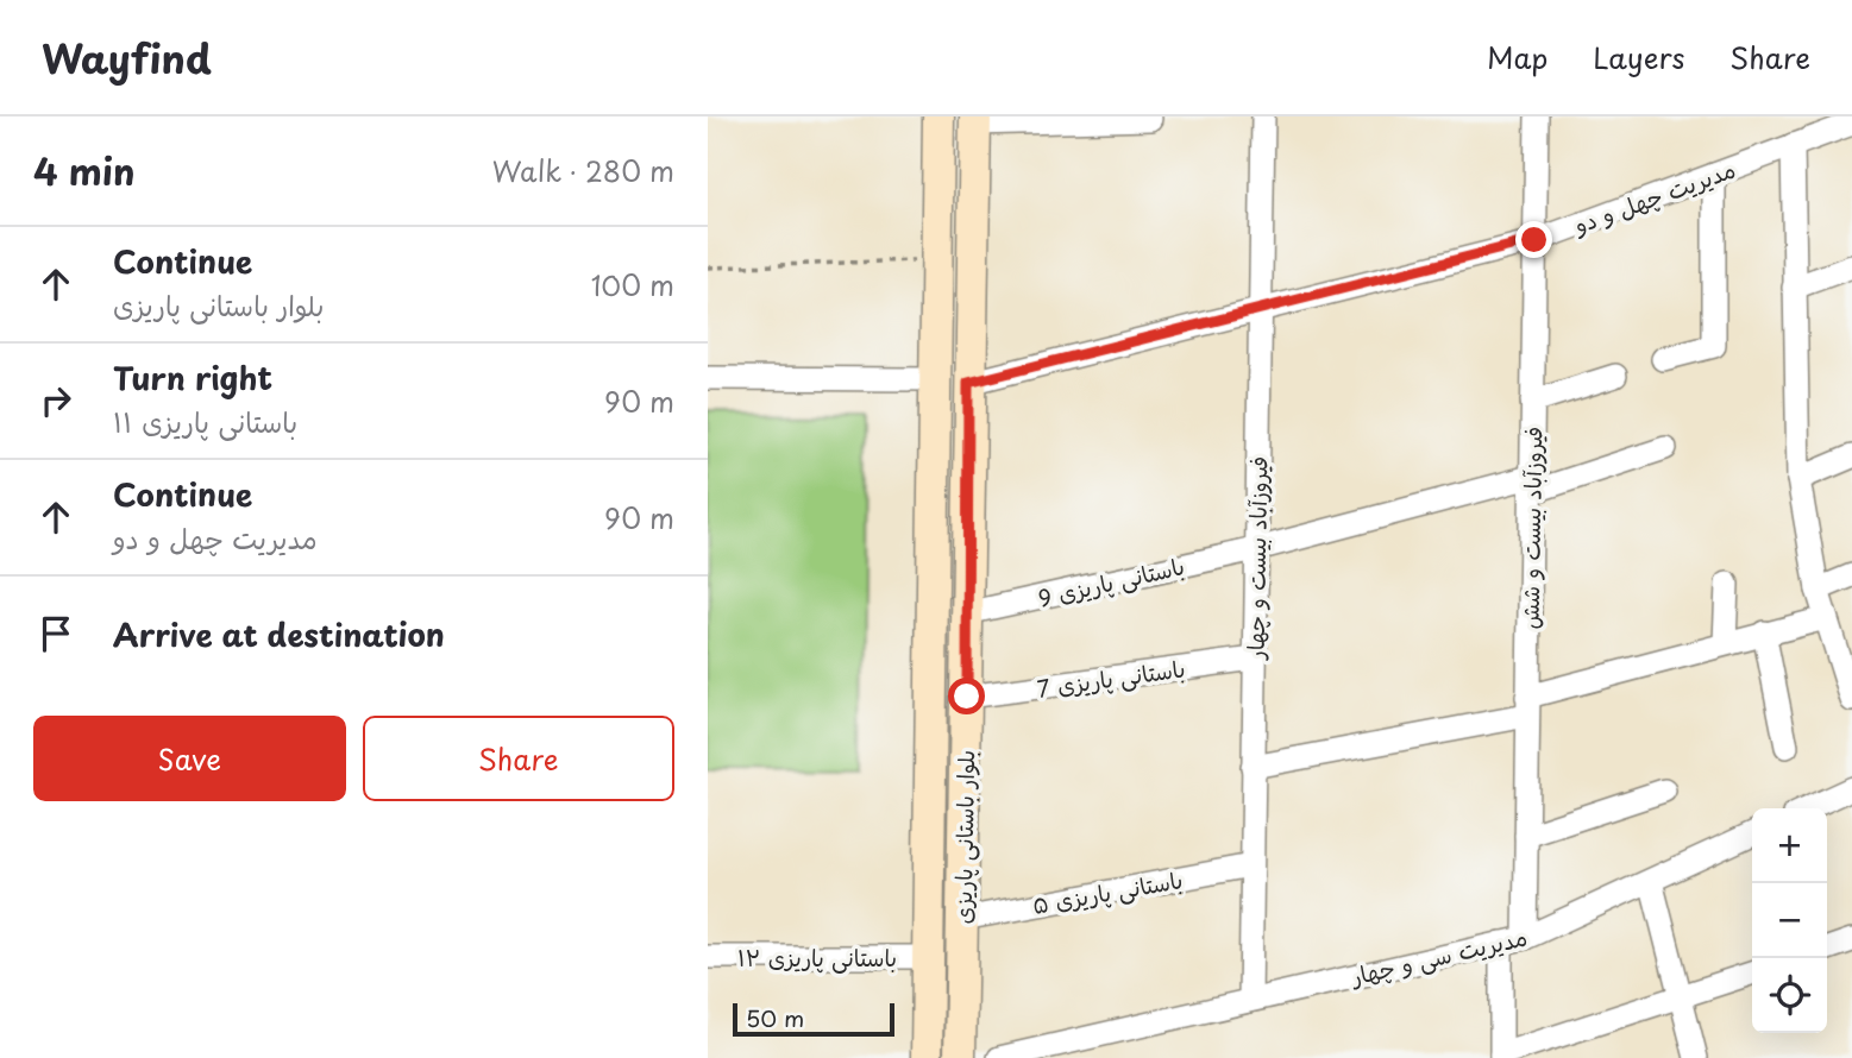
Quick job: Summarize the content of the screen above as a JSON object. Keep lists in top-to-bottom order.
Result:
{
  "streets": {
    "main road": ["بلوار باستانی پاریزی"],
    "street": [
      "مدیریت چهل و دو",
      "فیروزآباد بیست و شش",
      "فیروزآباد بیست و چهار",
      "باستانی پاریزی 9",
      "باستانی پاریزی 7",
      "باستانی پاریزی ۵",
      "مدیریت سی و چهار",
      "باستانی پاریزی ۱۲"
    ]
  },
  "crossings": [
    ["مدیریت چهل و دو", "فیروزآباد بیست و شش"],
    ["مدیریت چهل و دو", "فیروزآباد بیست و چهار"],
    ["مدیریت چهل و دو", "بلوار باستانی پاریزی"],
    ["فیروزآباد بیست و شش", "باستانی پاریزی 9"],
    ["فیروزآباد بیست و شش", "مدیریت سی و چهار"],
    ["فیروزآباد بیست و چهار", "باستانی پاریزی 9"],
    ["فیروزآباد بیست و چهار", "باستانی پاریزی 7"],
    ["فیروزآباد بیست و چهار", "باستانی پاریزی ۵"],
    ["فیروزآباد بیست و چهار", "مدیریت سی و چهار"],
    ["باستانی پاریزی 9", "بلوار باستانی پاریزی"],
    ["باستانی پاریزی 7", "بلوار باستانی پاریزی"],
    ["بلوار باستانی پاریزی", "باستانی پاریزی ۵"],
    ["بلوار باستانی پاریزی", "باستانی پاریزی ۱۲"]
  ],
  "scale_bar": "50 m",
  "page": {
    "header": "Wayfind",
    "nav": ["Map", "Layers", "Share"],
    "heading": ["4 min", "Walk · 280 m"],
    "list": [
      ["Continue", "بلوار باستانی پاریزی", "100 m"],
      ["Turn right", "باستانی پاریزی ۱۱", "90 m"],
      ["Continue", "مدیریت چهل و دو", "90 m"],
      "Arrive at destination"
    ],
    "buttons": ["Save", "Share"],
    "map_buttons": ["+", "−"],
    "scale": "50 m"
  }
}
